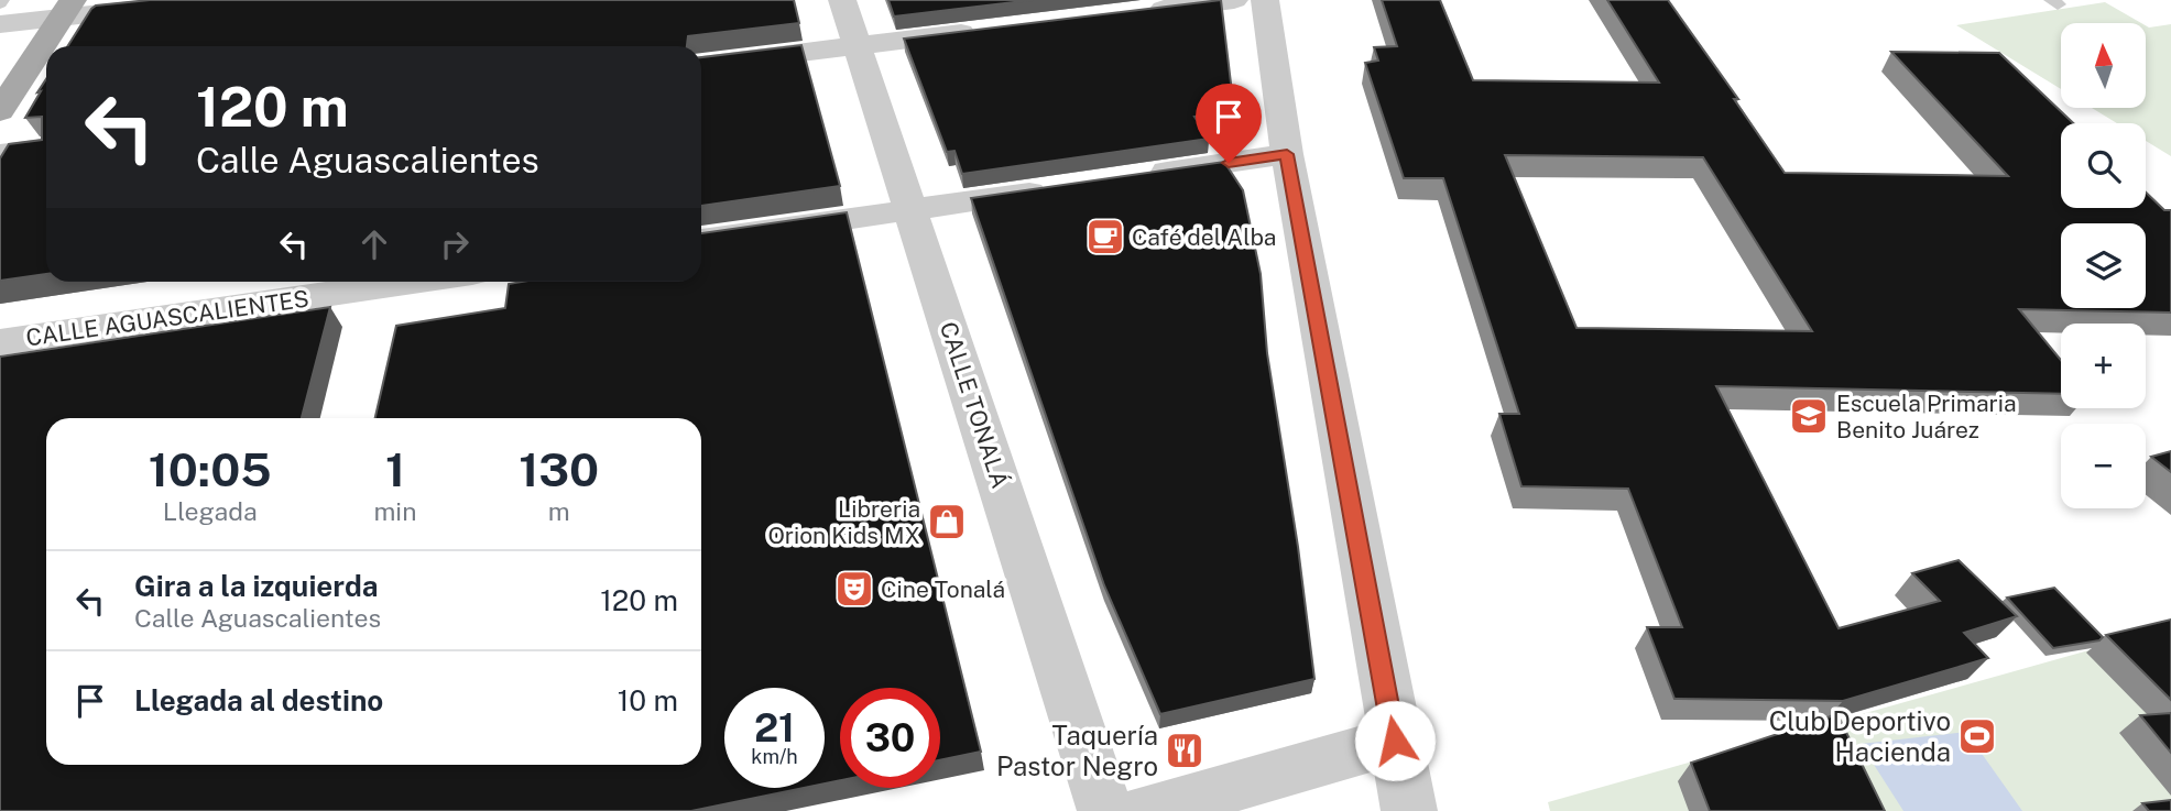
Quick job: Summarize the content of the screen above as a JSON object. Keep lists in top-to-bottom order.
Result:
{
  "streets": {
    "street": ["CALLE AGUASCALIENTES", "CALLE TONALÁ"]
  },
  "places": {
    "cafe": ["Café del Alba"],
    "school or university": ["Escuela Primaria Benito Juárez"],
    "shop": ["Libreria Orion Kids MX"],
    "theatre": ["Cine Tonalá"],
    "sports": ["Club Deportivo Hacienda"],
    "restaurant": ["Taquería Pastor Negro"]
  },
  "north": "top",
  "page": {
    "map_buttons": ["+", "−"],
    "turn": ["120 m", "Calle Aguascalientes"],
    "eta": [
      "10:05",
      "Llegada",
      "1",
      "min",
      "130",
      "m"
    ],
    "list": [
      {
        "name": "Gira a la izquierda",
        "note": "Calle Aguascalientes",
        "value": "120 m"
      },
      {
        "name": "Llegada al destino",
        "value": "10 m"
      }
    ],
    "speed": "21 km/h",
    "limit": "30"
  }
}
